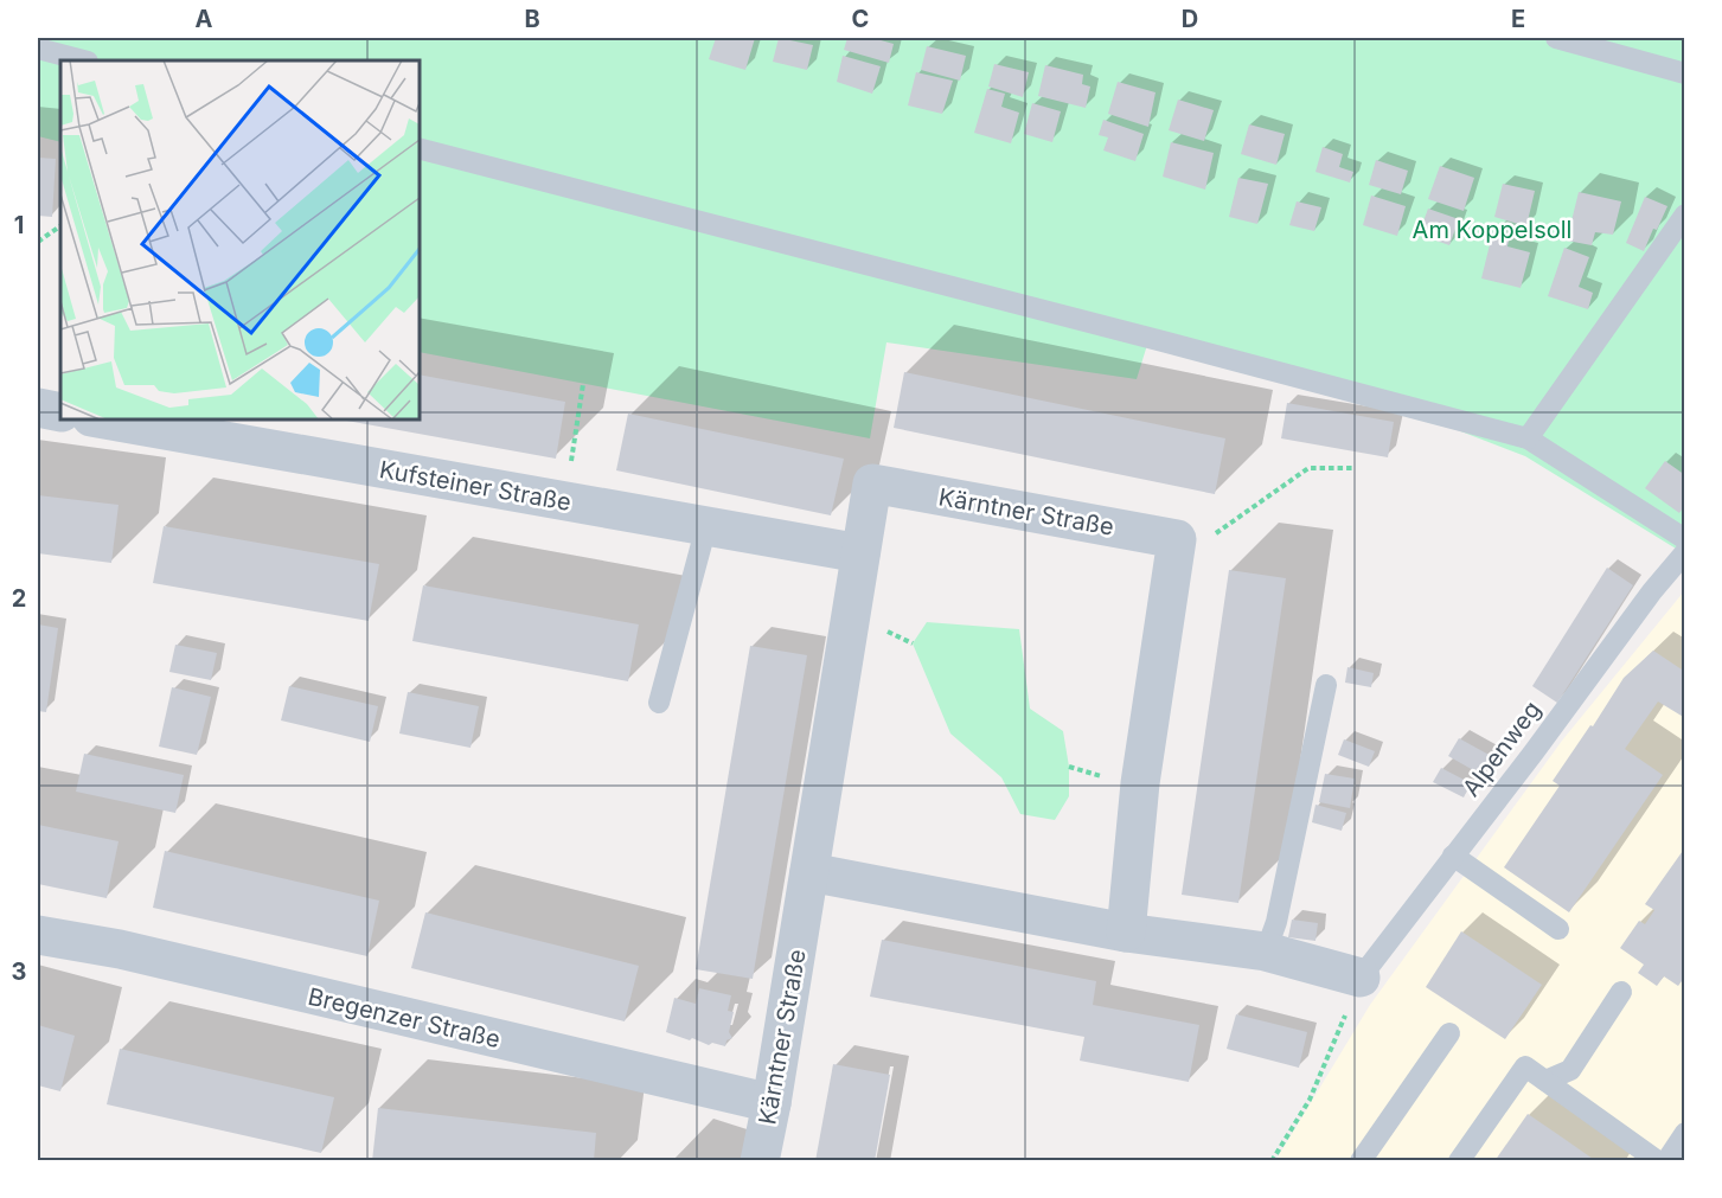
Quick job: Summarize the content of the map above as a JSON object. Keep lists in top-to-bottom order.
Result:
{
  "streets": {
    "street": ["Kufsteiner Straße", "Kärntner Straße", "Bregenzer Straße"],
    "lane": ["Alpenweg"]
  },
  "crossings": [
    ["Kufsteiner Straße", "Kärntner Straße"],
    ["Kärntner Straße", "Bregenzer Straße"]
  ],
  "parks": ["Am Koppelsoll"],
  "grid": {
    "columns": [
      "A",
      "B",
      "C",
      "D",
      "E"
    ],
    "rows": ["1", "2", "3"]
  }
}
